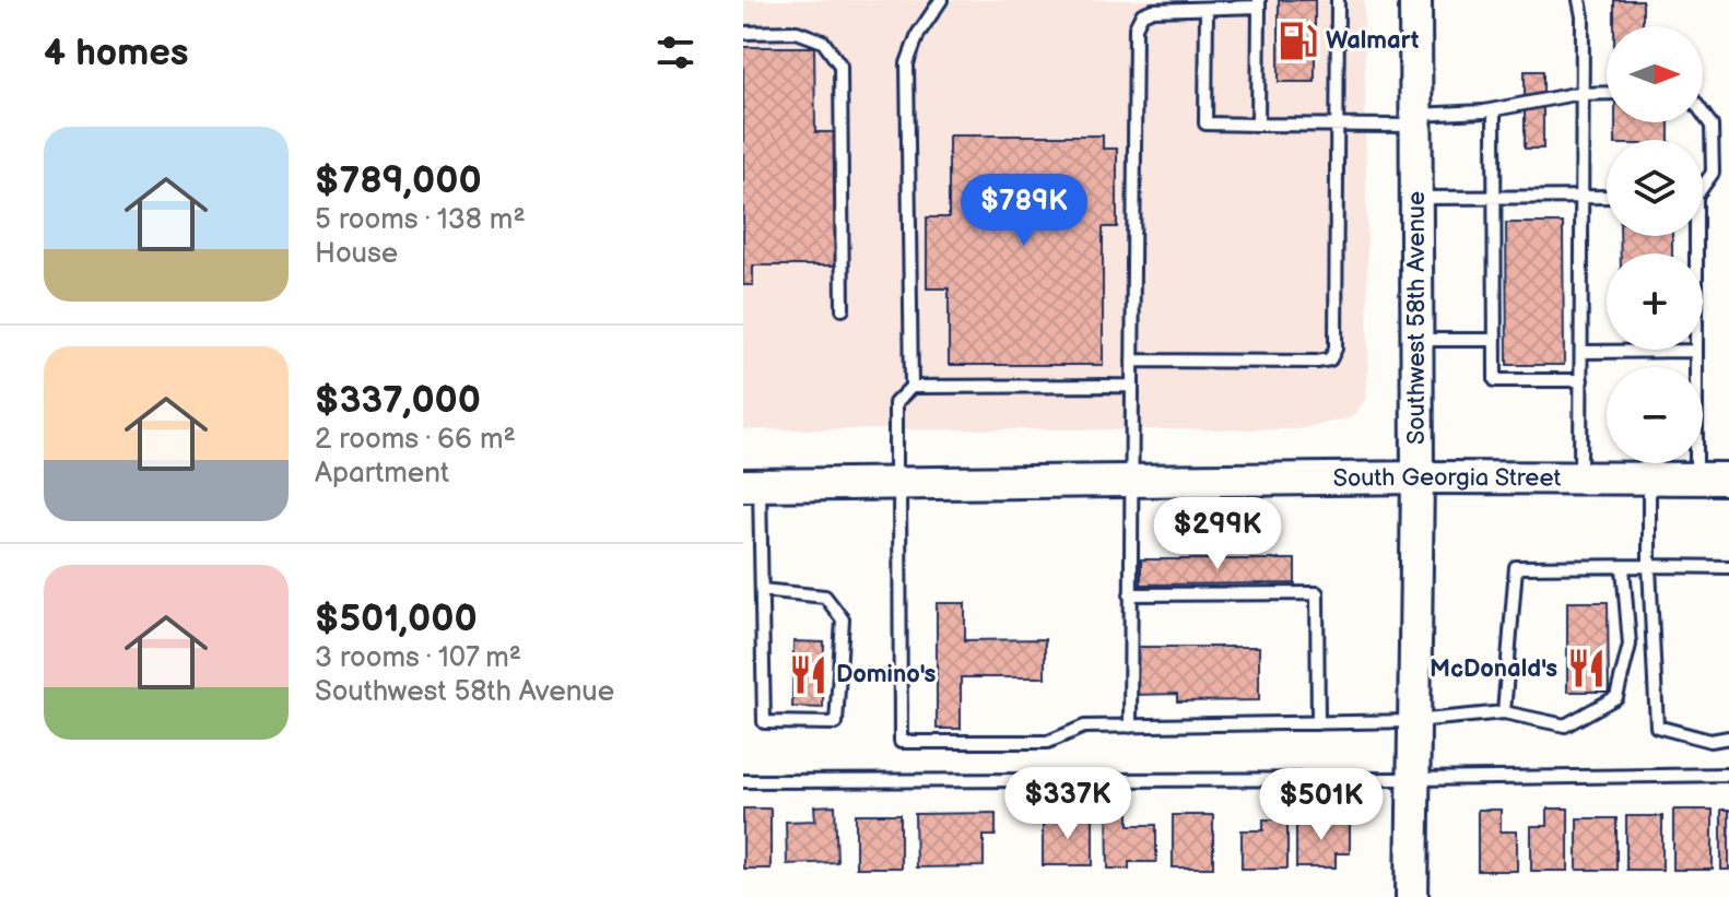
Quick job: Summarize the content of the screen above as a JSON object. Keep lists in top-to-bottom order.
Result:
{
  "streets": {
    "main road": ["Southwest 58th Avenue", "South Georgia Street"]
  },
  "crossings": [
    ["Southwest 58th Avenue", "South Georgia Street"]
  ],
  "places": {
    "fuel station": ["Walmart"],
    "restaurant": ["McDonald's", "Domino's"]
  },
  "north": "right",
  "page": {
    "heading": "4 homes",
    "map_buttons": ["+", "−"],
    "list": [
      {
        "name": "$789,000",
        "note": "5 rooms · 138 m² · House"
      },
      {
        "name": "$337,000",
        "note": "2 rooms · 66 m² · Apartment"
      },
      {
        "name": "$501,000",
        "note": "3 rooms · 107 m² · Southwest 58th Avenue"
      }
    ],
    "price": [
      "$789K",
      "$299K",
      "$337K",
      "$501K"
    ]
  }
}
